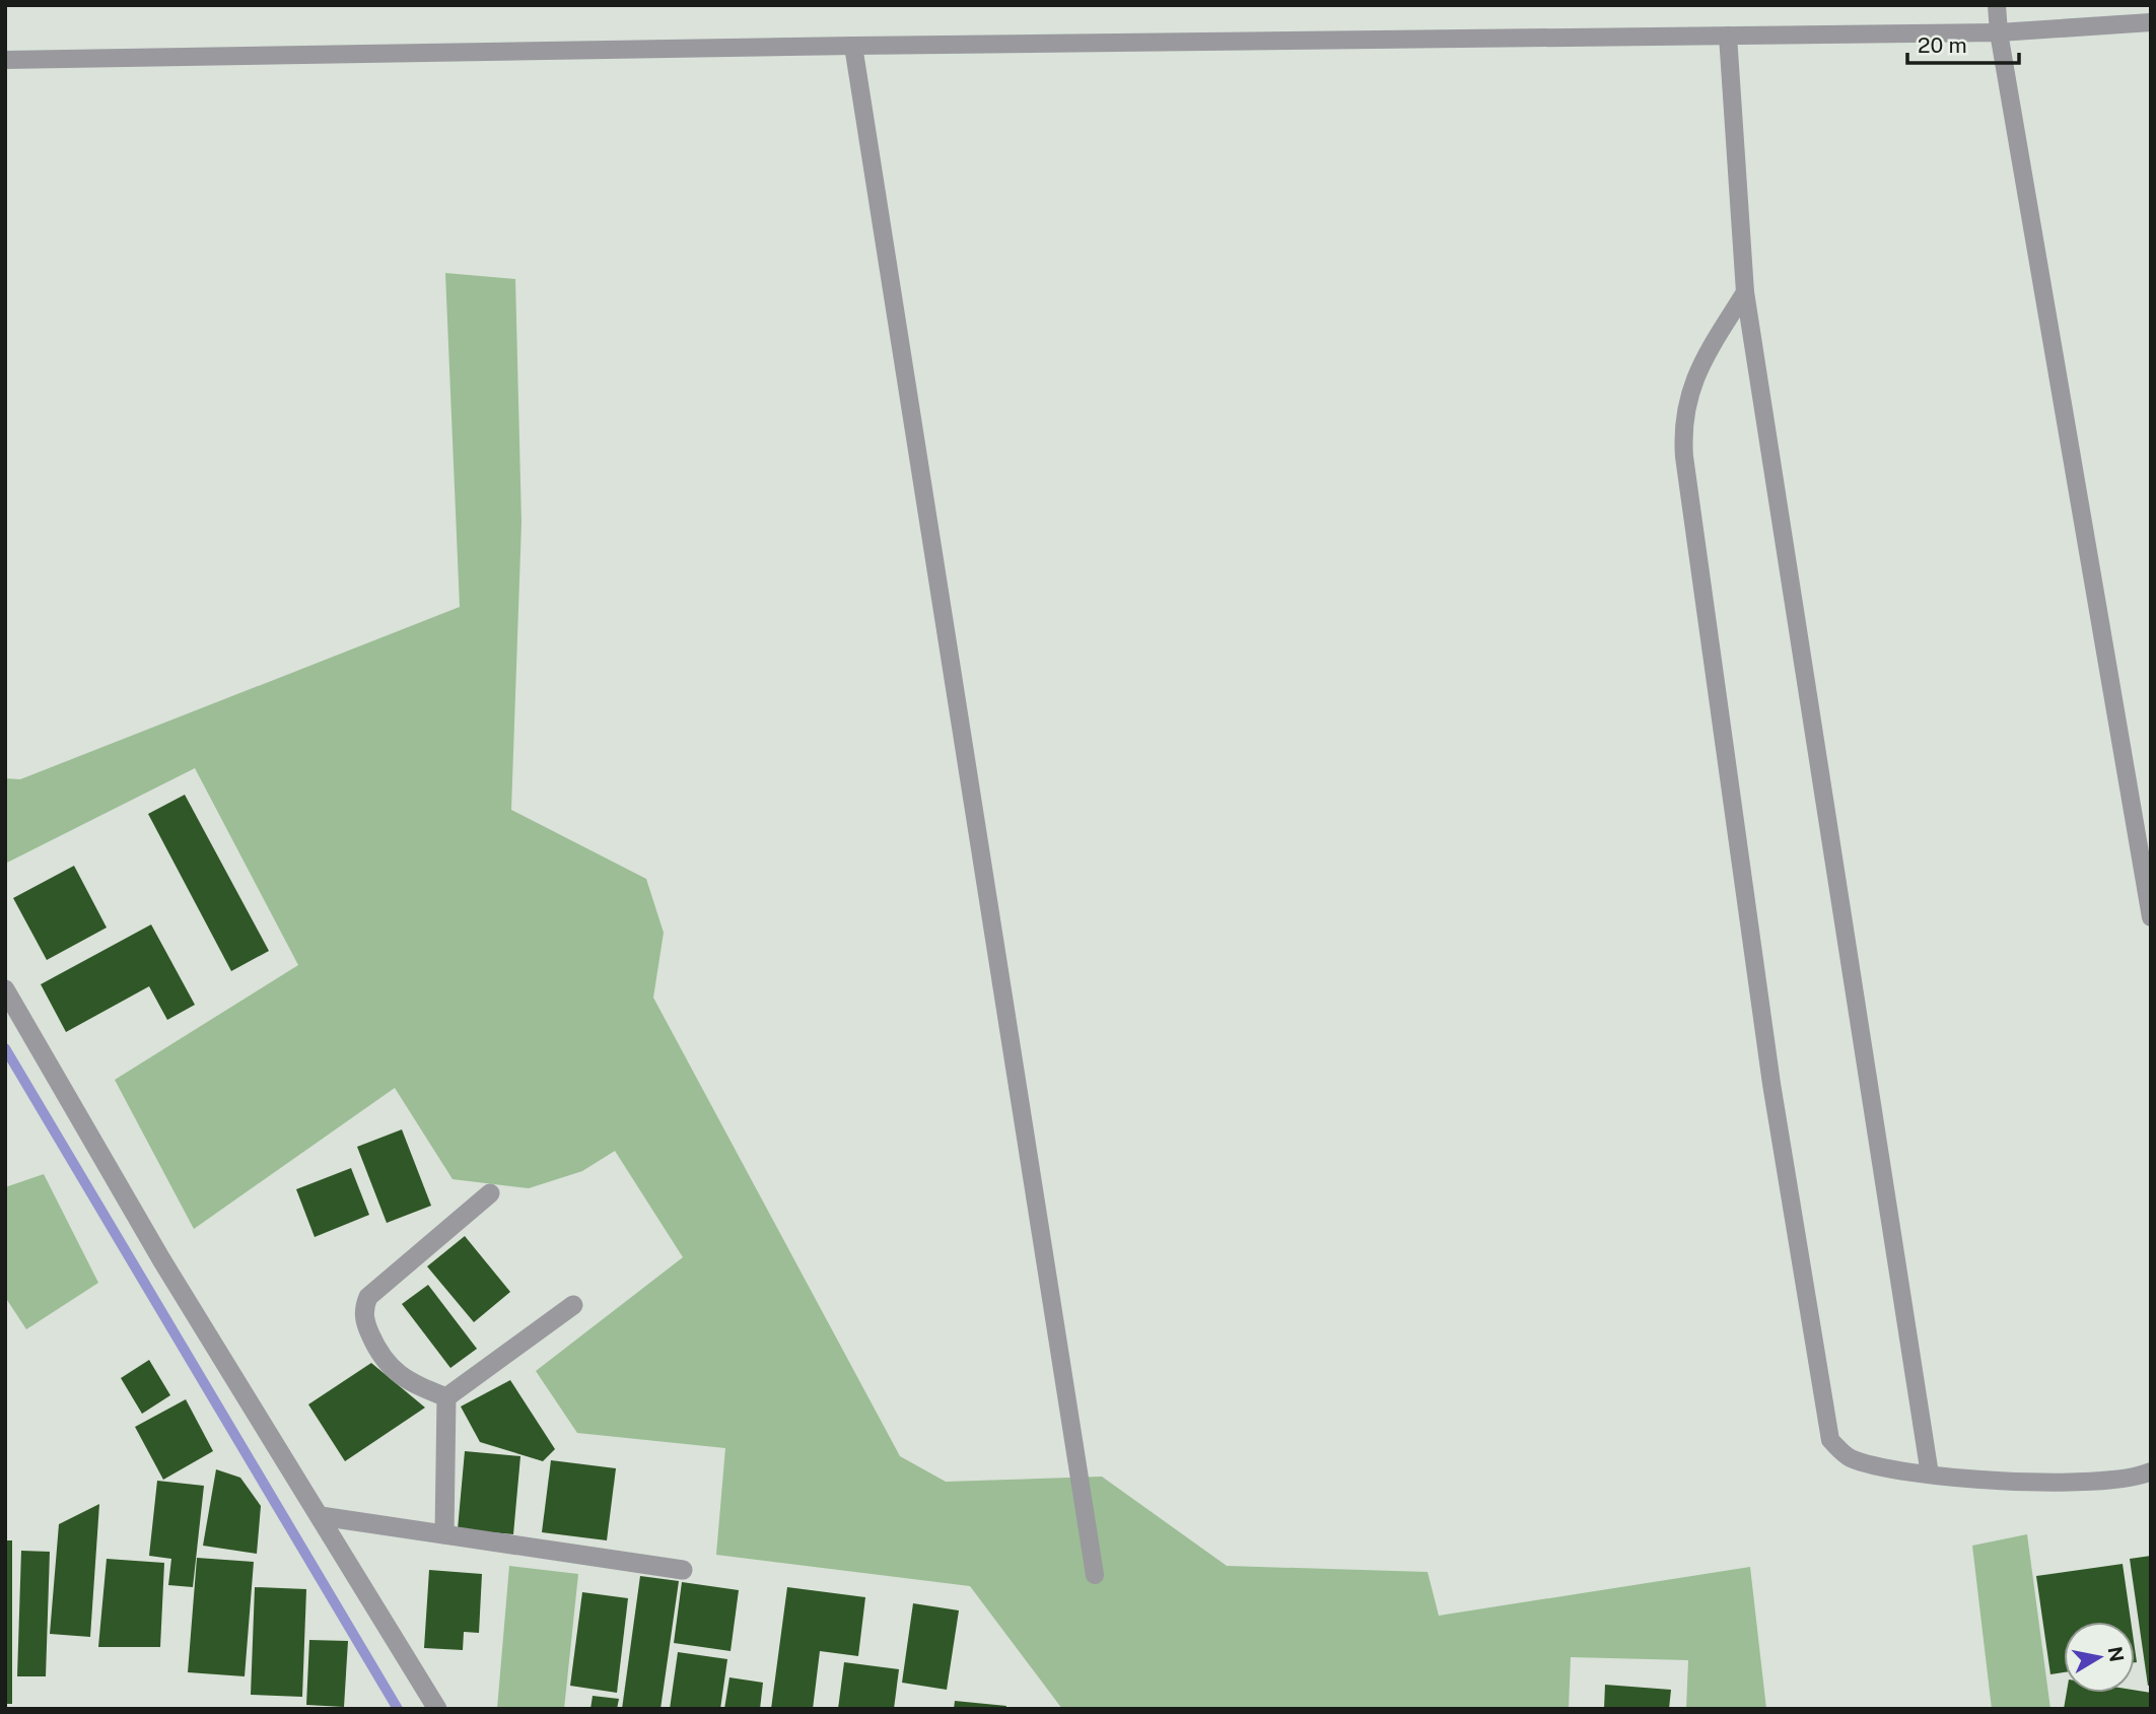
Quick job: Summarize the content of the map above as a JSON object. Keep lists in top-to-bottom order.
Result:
{
  "scale_bar": "20 m",
  "north": "right"
}
